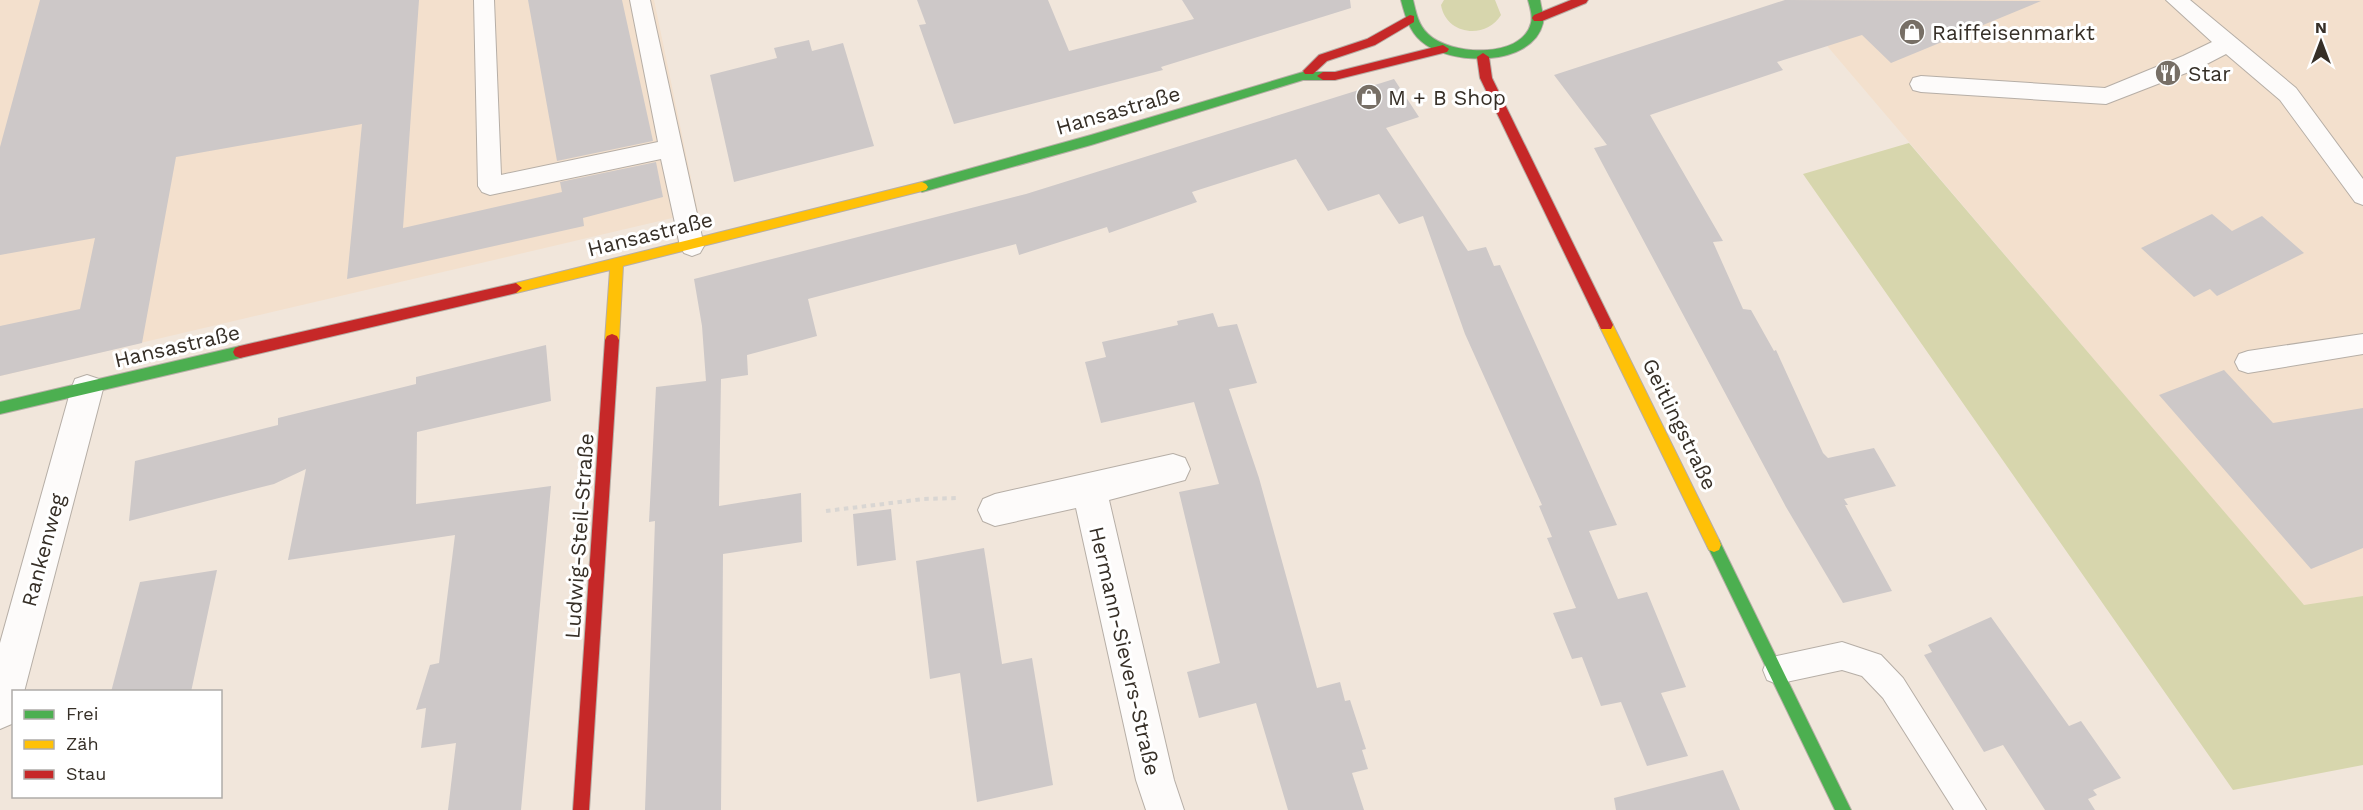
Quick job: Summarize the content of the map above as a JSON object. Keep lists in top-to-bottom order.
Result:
{
  "streets": {
    "street": [
      "Hansastraße",
      "Geitlingstraße",
      "Ludwig-Steil-Straße",
      "Rankenweg",
      "Hermann-Sievers-Straße"
    ]
  },
  "crossings": [
    ["Hansastraße", "Geitlingstraße"],
    ["Hansastraße", "Ludwig-Steil-Straße"],
    ["Hansastraße", "Rankenweg"]
  ],
  "places": {
    "shop": ["Raiffeisenmarkt", "M + B Shop"],
    "restaurant": ["Star"]
  },
  "legend": ["Frei", "Zäh", "Stau"],
  "north": "top"
}
